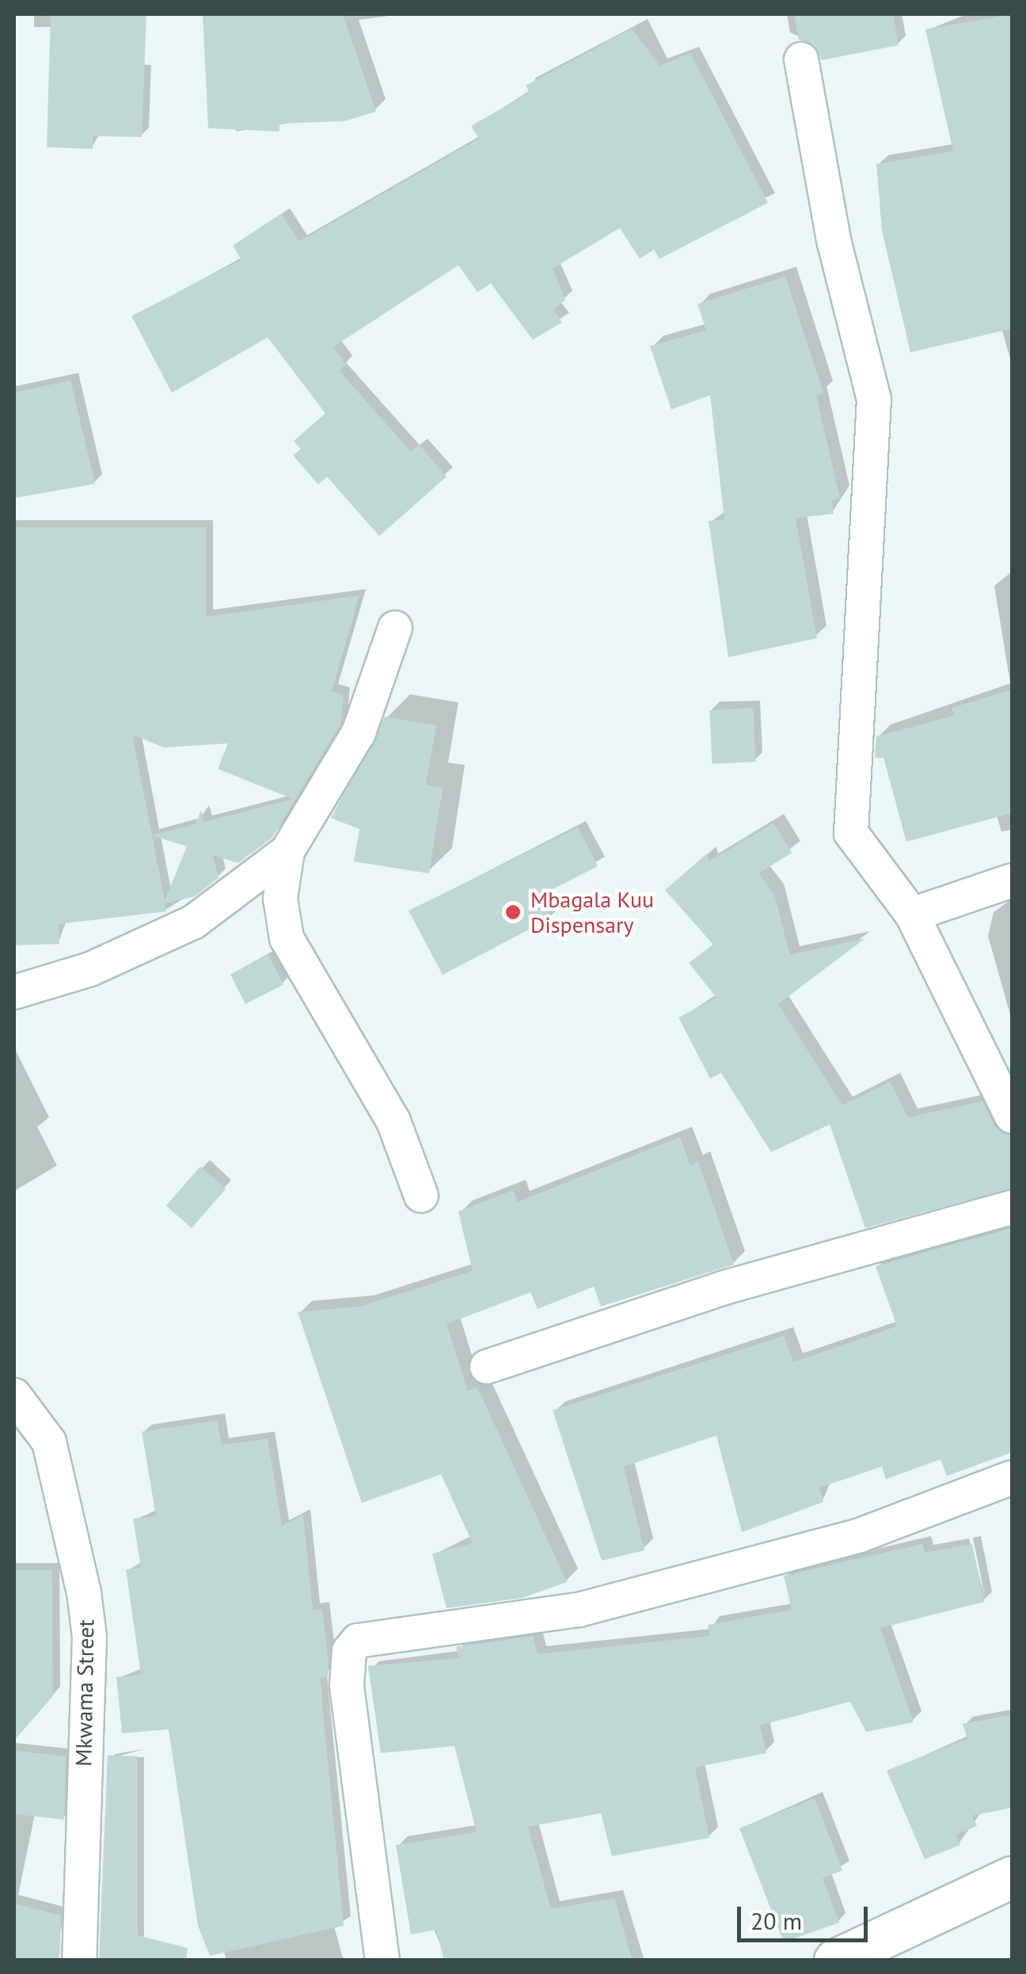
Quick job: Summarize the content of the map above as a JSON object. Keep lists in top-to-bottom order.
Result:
{
  "streets": {
    "street": ["Mkwama Street"]
  },
  "places": ["Mbagala Kuu Dispensary"],
  "scale_bar": "20 m"
}
